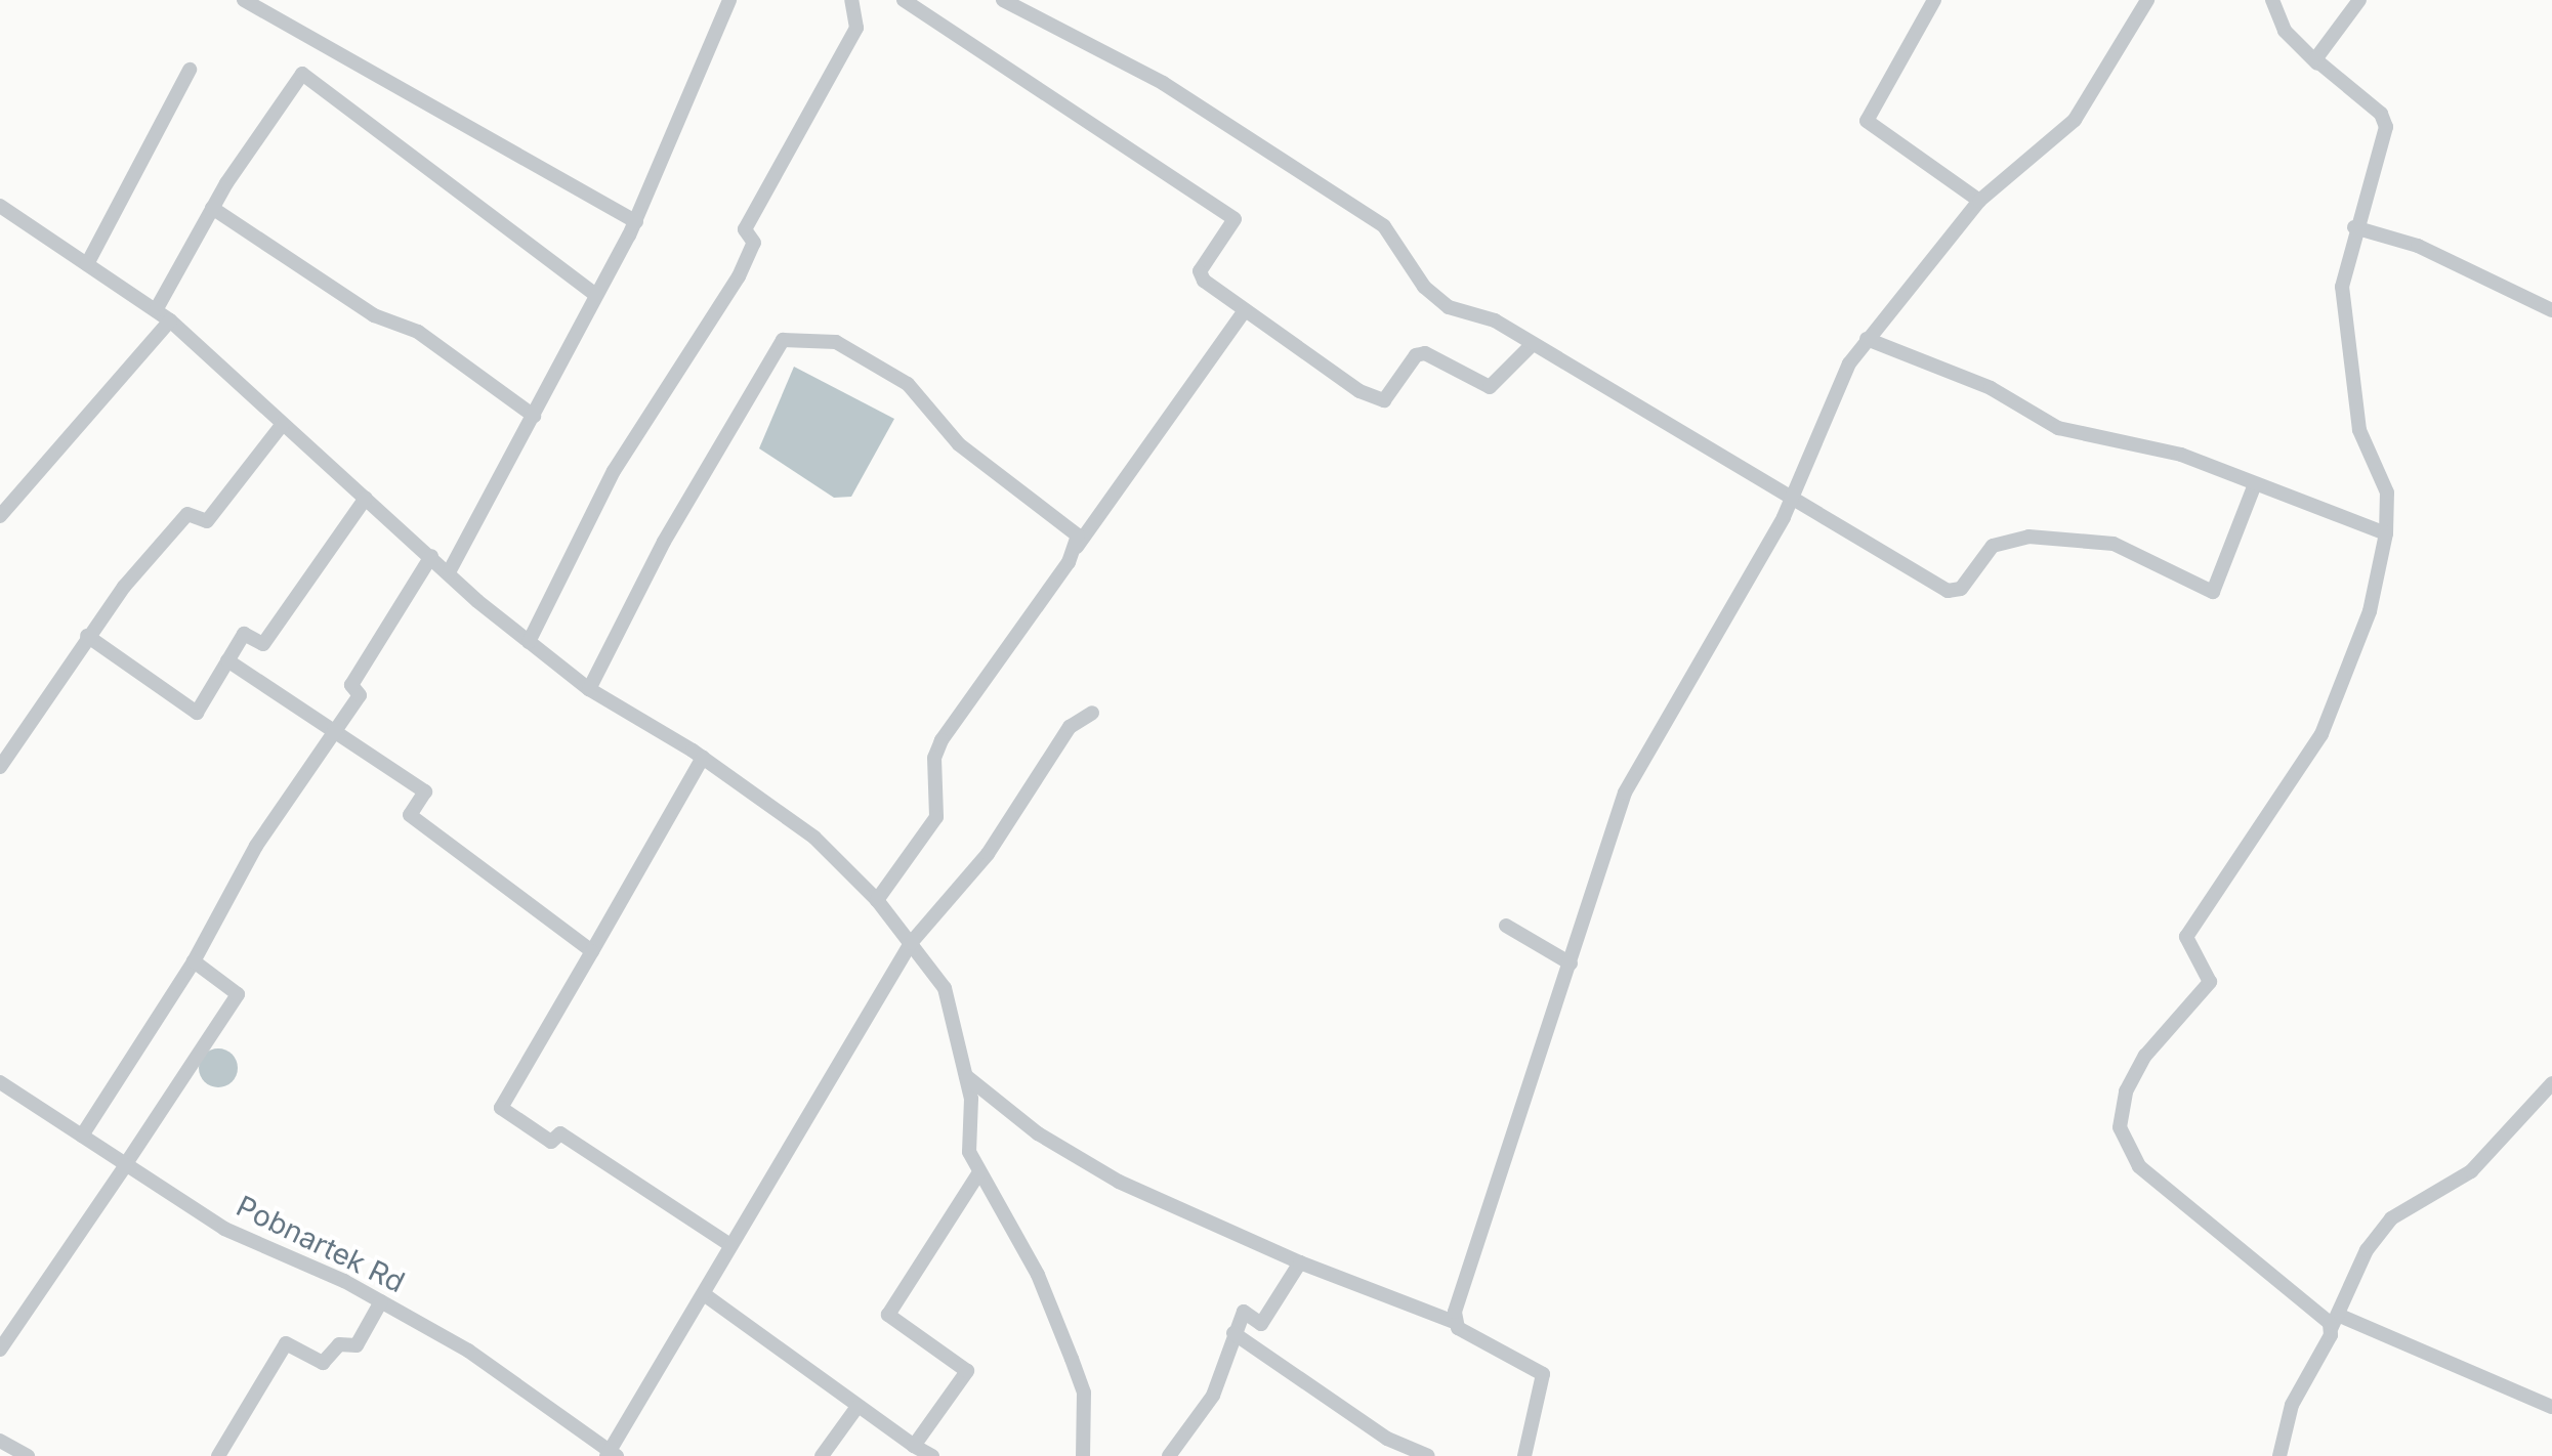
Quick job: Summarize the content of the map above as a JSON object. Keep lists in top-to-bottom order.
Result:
{
  "streets": {
    "street": ["Pobnartek Rd"]
  }
}
